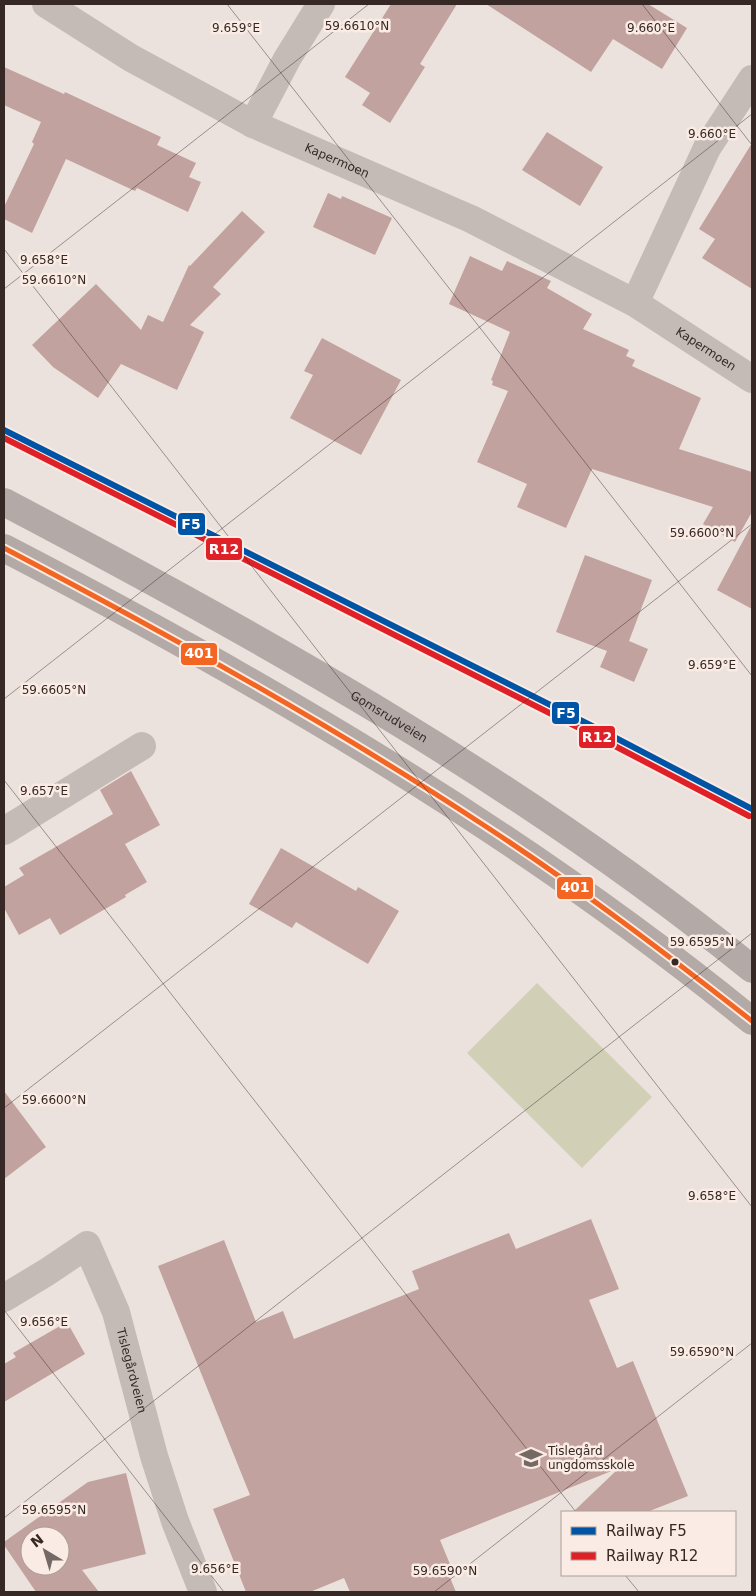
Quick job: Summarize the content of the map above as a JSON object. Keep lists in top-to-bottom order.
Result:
{
  "streets": {
    "main road": ["Gomsrudveien"],
    "street": ["Kapermoen", "Tislegårdveien"]
  },
  "places": {
    "school or university": ["Tislegård ungdomsskole"]
  },
  "lines": ["rail line F5", "rail line R12", "transit line 401"],
  "legend": ["Railway F5", "Railway R12"],
  "north": "top left",
  "coordinates": [
    "59.6610°N",
    "9.660°E",
    "9.659°E",
    "9.658°E",
    "59.6600°N",
    "59.6605°N",
    "9.657°E",
    "59.6595°N",
    "9.656°E",
    "59.6590°N"
  ]
}
